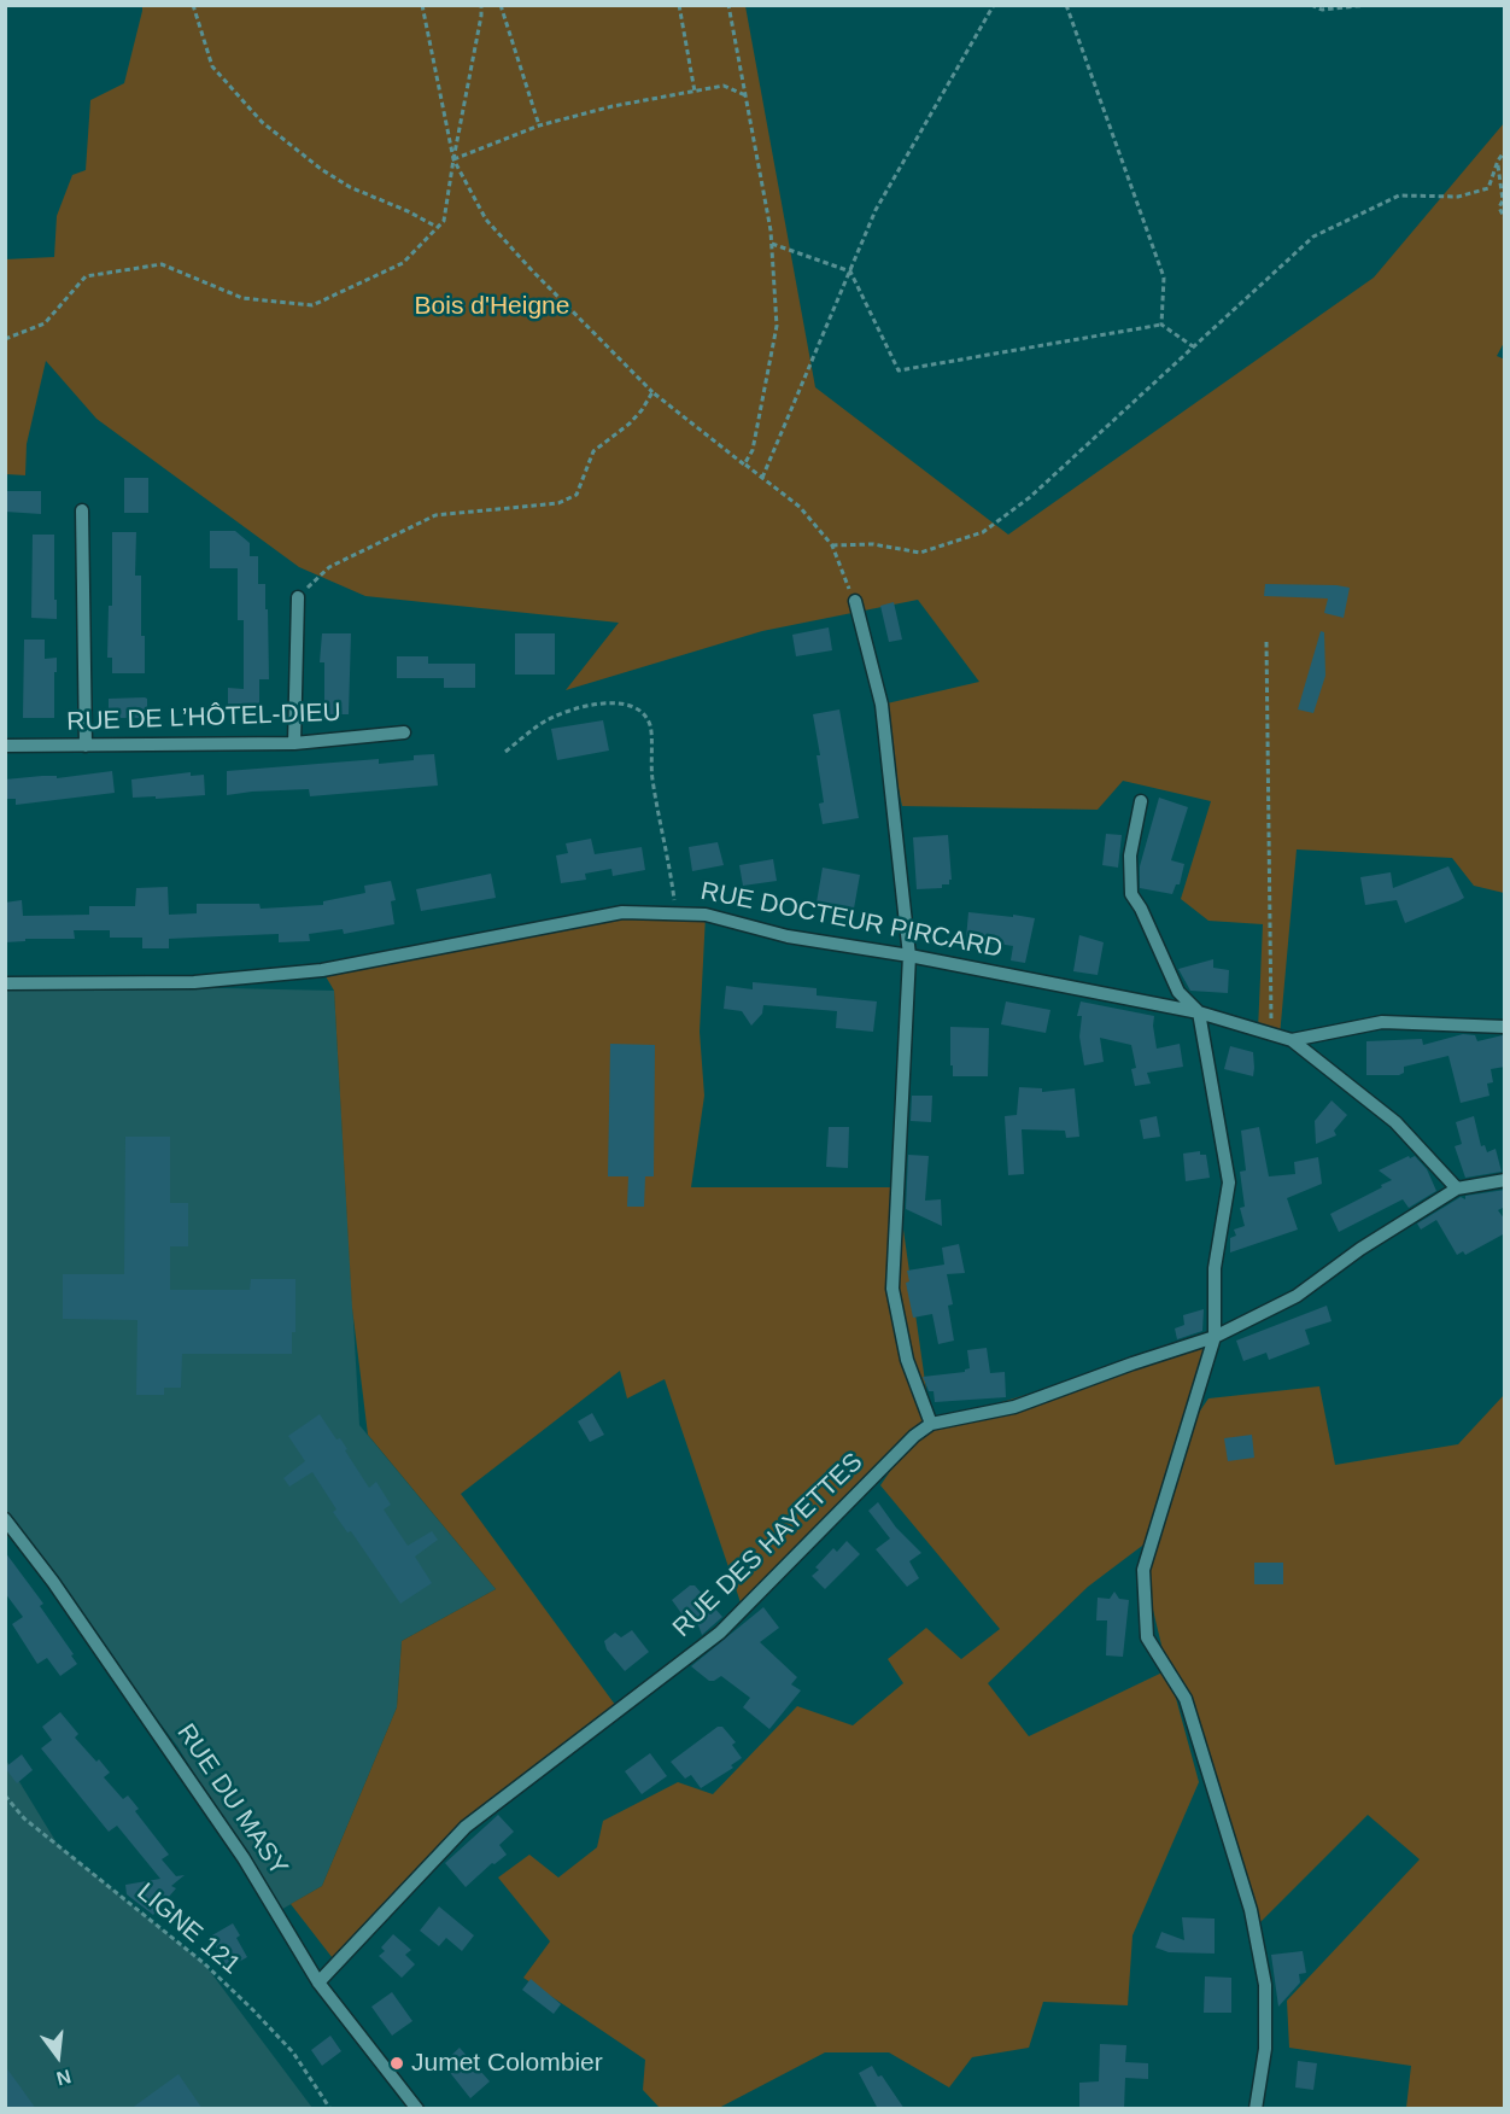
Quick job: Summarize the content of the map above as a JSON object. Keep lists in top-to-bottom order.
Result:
{
  "streets": {
    "street": [
      "RUE DE L’HÔTEL-DIEU",
      "RUE DOCTEUR PIRCARD",
      "RUE DES HAYETTES",
      "RUE DU MASY"
    ],
    "path": ["LIGNE 121"]
  },
  "crossings": [
    ["RUE DOCTEUR PIRCARD", "RUE DES HAYETTES"],
    ["RUE DES HAYETTES", "RUE DU MASY"]
  ],
  "parks": ["Bois d'Heigne"],
  "places": ["Jumet Colombier"],
  "north": "bottom"
}
